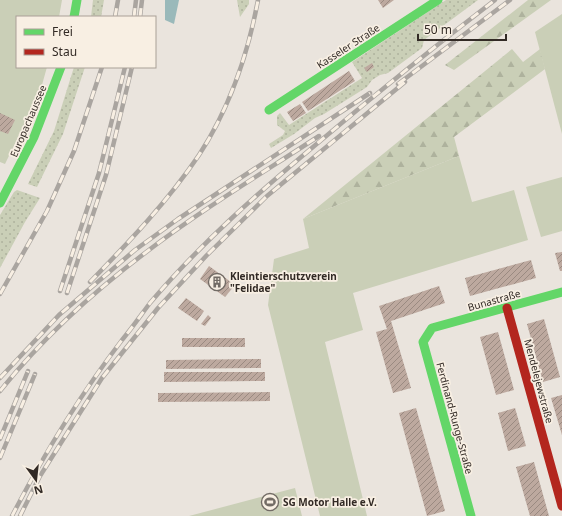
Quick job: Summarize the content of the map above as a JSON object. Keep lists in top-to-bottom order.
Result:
{
  "streets": {
    "street": [
      "Kasseler Straße",
      "Europachaussee",
      "Bunastraße",
      "Mendelejewstraße",
      "Ferdinand-Runge-Straße"
    ]
  },
  "crossings": [
    ["Bunastraße", "Mendelejewstraße"],
    ["Bunastraße", "Ferdinand-Runge-Straße"]
  ],
  "places": {
    "building": ["Kleintierschutzverein \"Felidae\""],
    "sports": ["SG Motor Halle e.V."]
  },
  "legend": ["Frei", "Stau"],
  "scale_bar": "50 m",
  "north": "bottom"
}
